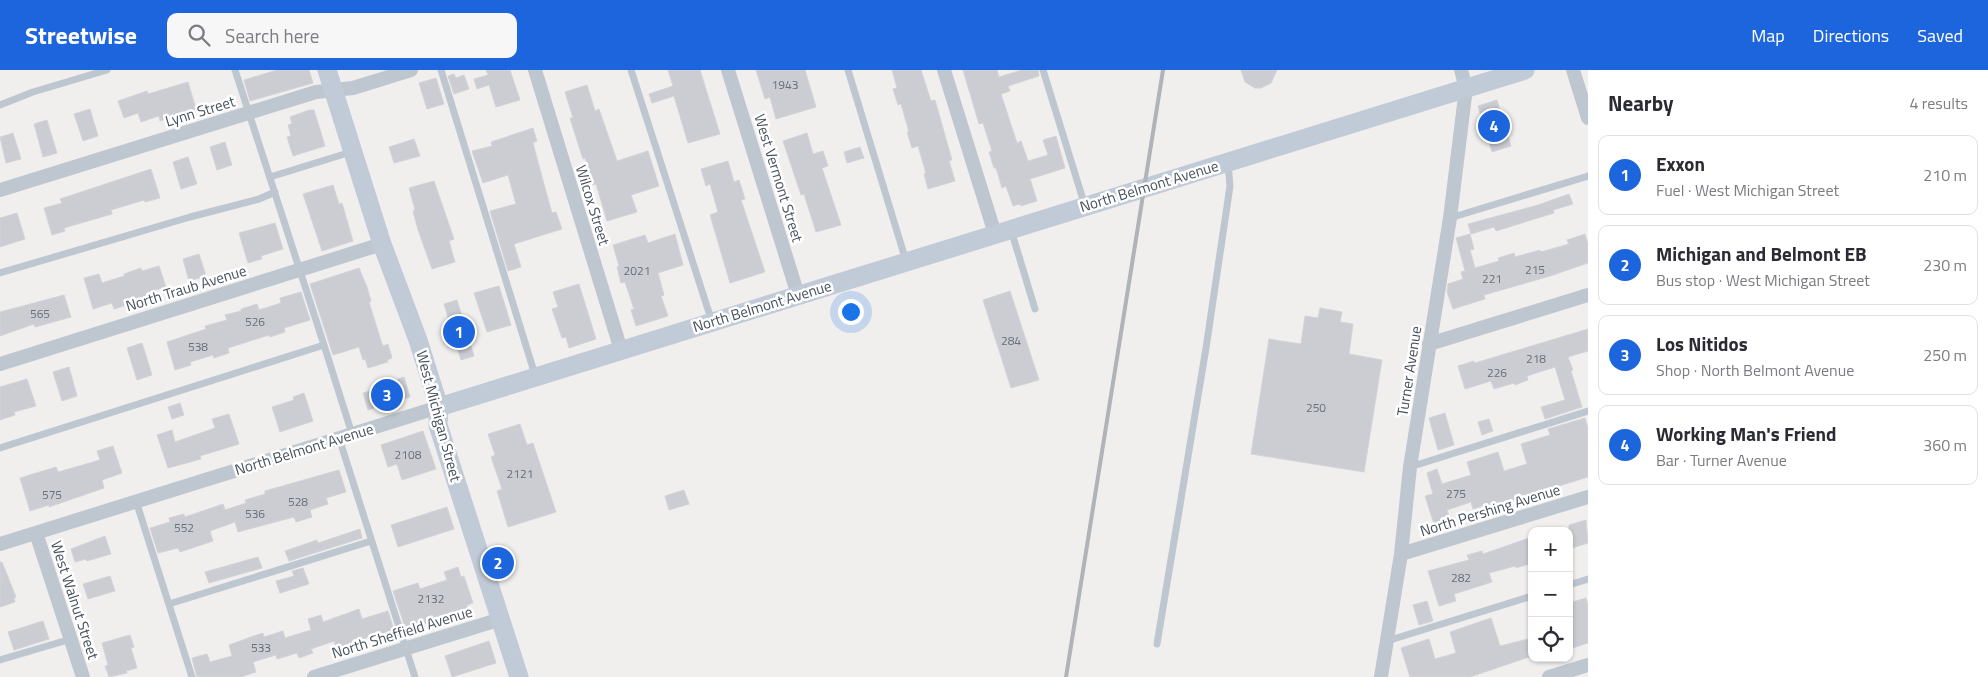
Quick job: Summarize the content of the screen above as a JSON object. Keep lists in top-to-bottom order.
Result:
{
  "streets": {
    "main road": ["North Belmont Avenue", "West Michigan Street"],
    "street": [
      "Lynn Street",
      "West Vermont Street",
      "Wilcox Street",
      "North Traub Avenue",
      "Turner Avenue",
      "North Pershing Avenue",
      "West Walnut Street",
      "North Sheffield Avenue"
    ]
  },
  "crossings": [
    ["Lynn Street", "West Michigan Street"],
    ["West Vermont Street", "North Belmont Avenue"],
    ["North Belmont Avenue", "Wilcox Street"],
    ["North Belmont Avenue", "Turner Avenue"],
    ["North Belmont Avenue", "West Michigan Street"],
    ["North Belmont Avenue", "West Walnut Street"],
    ["North Traub Avenue", "West Michigan Street"],
    ["Turner Avenue", "North Pershing Avenue"],
    ["West Michigan Street", "North Sheffield Avenue"]
  ],
  "house_numbers": [
    "1943",
    "215",
    "2021",
    "221",
    "565",
    "526",
    "284",
    "538",
    "218",
    "226",
    "250",
    "2108",
    "2121",
    "275",
    "575",
    "528",
    "536",
    "552",
    "282",
    "2132",
    "533"
  ],
  "page": {
    "header": "Streetwise",
    "search": "Search here",
    "nav": ["Map", "Directions", "Saved"],
    "heading": ["Nearby", "4 results"],
    "pins": [
      "4",
      "1",
      "3",
      "2"
    ],
    "list": [
      {
        "mark": "1",
        "name": "Exxon",
        "note": "Fuel · West Michigan Street",
        "value": "210 m"
      },
      {
        "mark": "2",
        "name": "Michigan and Belmont EB",
        "note": "Bus stop · West Michigan Street",
        "value": "230 m"
      },
      {
        "mark": "3",
        "name": "Los Nitidos",
        "note": "Shop · North Belmont Avenue",
        "value": "250 m"
      },
      {
        "mark": "4",
        "name": "Working Man's Friend",
        "note": "Bar · Turner Avenue",
        "value": "360 m"
      }
    ],
    "map_buttons": ["+", "−"]
  }
}
